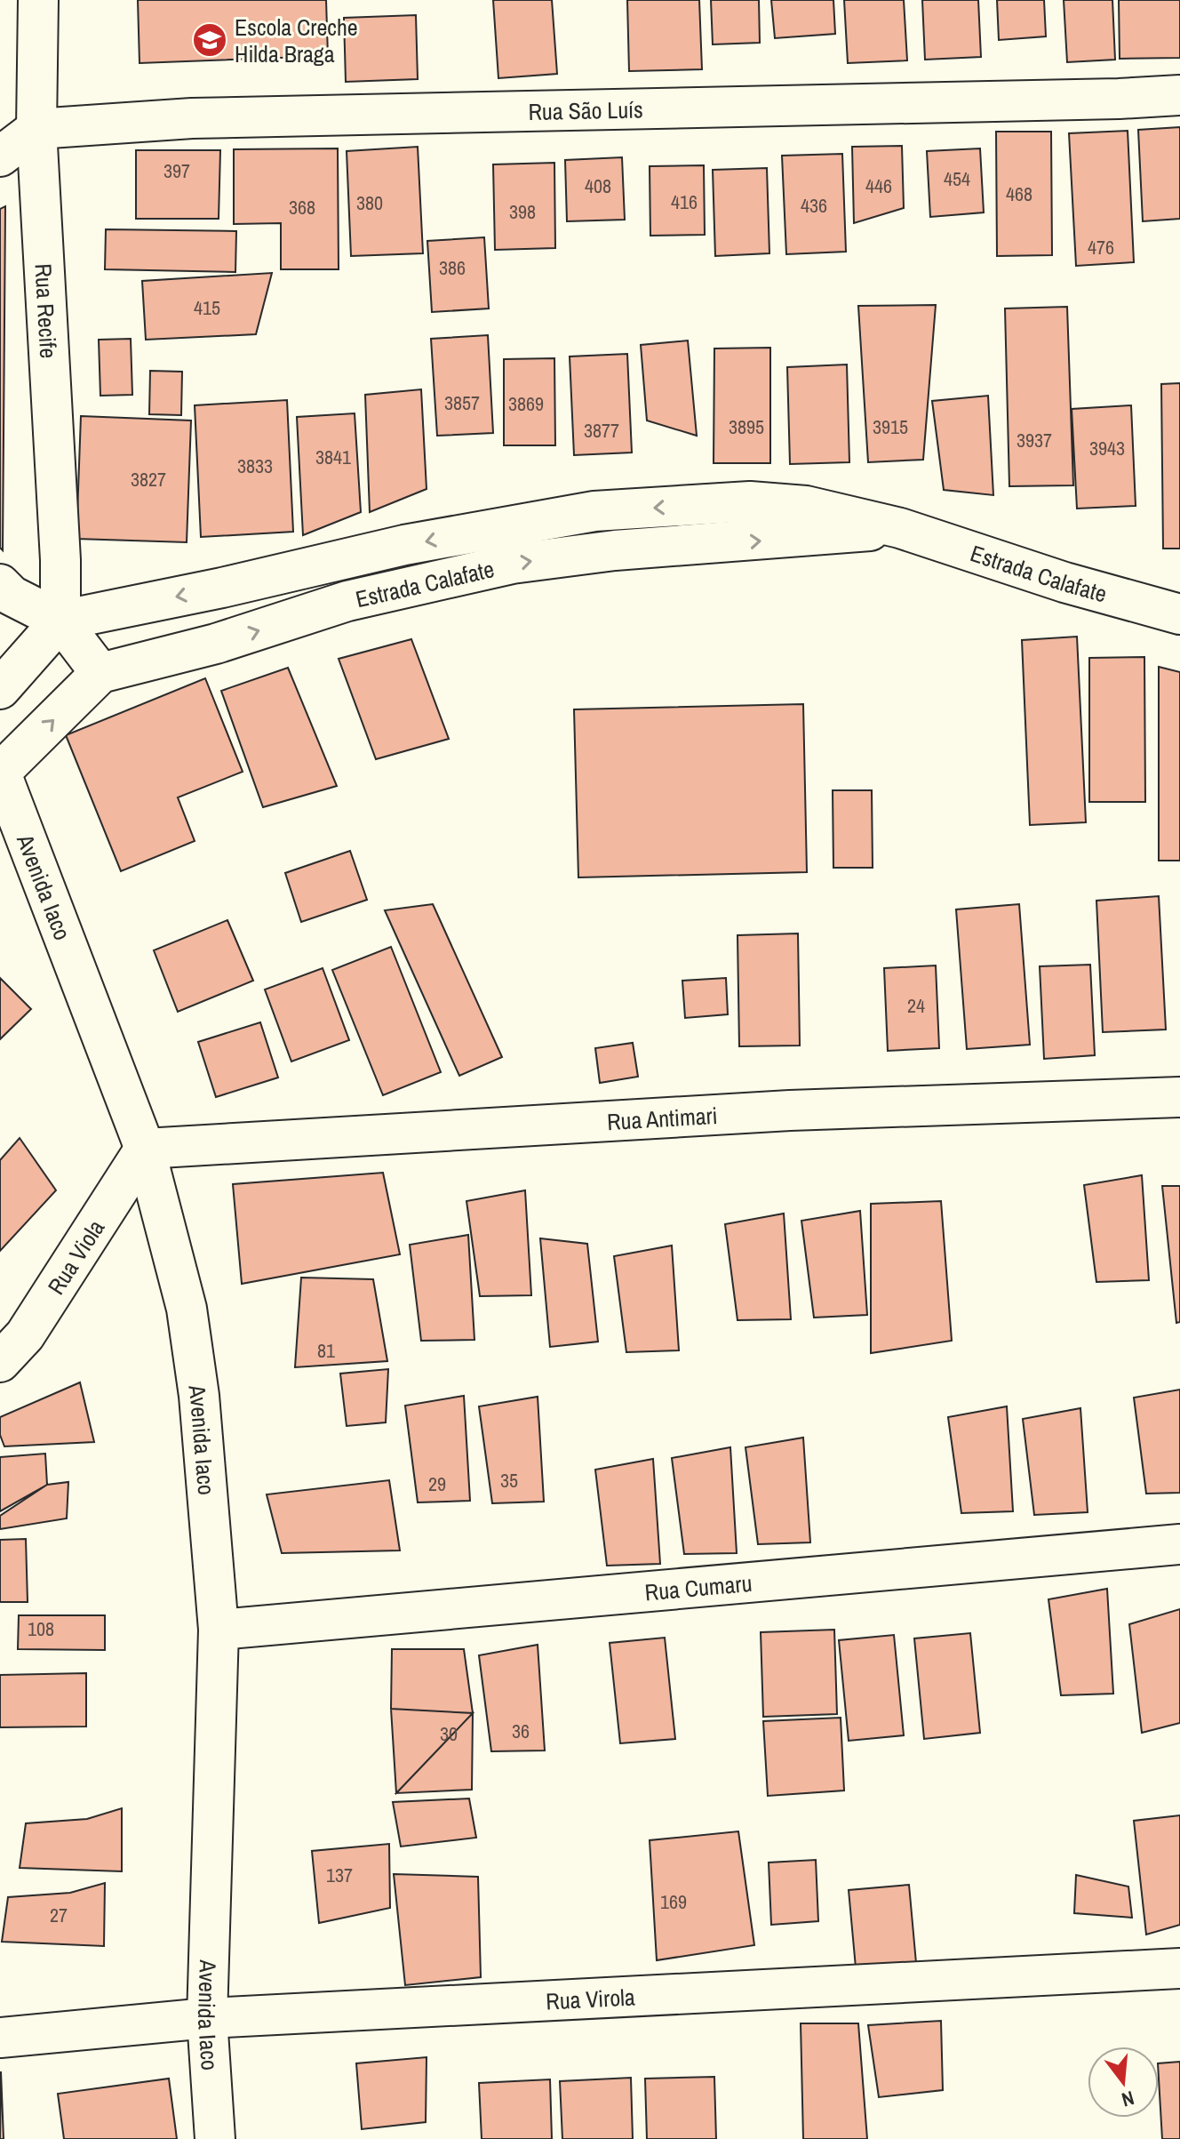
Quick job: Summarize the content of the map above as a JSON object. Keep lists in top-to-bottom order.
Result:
{
  "streets": {
    "street": [
      "Rua São Luís",
      "Rua Recife",
      "Estrada Calafate",
      "Avenida Iaco",
      "Rua Antimari",
      "Rua Viola",
      "Rua Cumaru",
      "Rua Virola"
    ]
  },
  "crossings": [
    ["Rua São Luís", "Rua Recife"],
    ["Rua Recife", "Estrada Calafate"],
    ["Avenida Iaco", "Rua Antimari"],
    ["Avenida Iaco", "Rua Viola"],
    ["Avenida Iaco", "Rua Cumaru"],
    ["Avenida Iaco", "Rua Virola"],
    ["Rua Antimari", "Rua Viola"]
  ],
  "places": {
    "school or university": ["Escola Creche Hilda Braga"]
  },
  "house_numbers": [
    "397",
    "454",
    "408",
    "446",
    "468",
    "416",
    "380",
    "436",
    "368",
    "398",
    "476",
    "386",
    "415",
    "3857",
    "3869",
    "3895",
    "3915",
    "3877",
    "3937",
    "3943",
    "3841",
    "3833",
    "3827",
    "24",
    "81",
    "35",
    "29",
    "108",
    "36",
    "30",
    "137",
    "169",
    "27"
  ],
  "north": "bottom"
}
